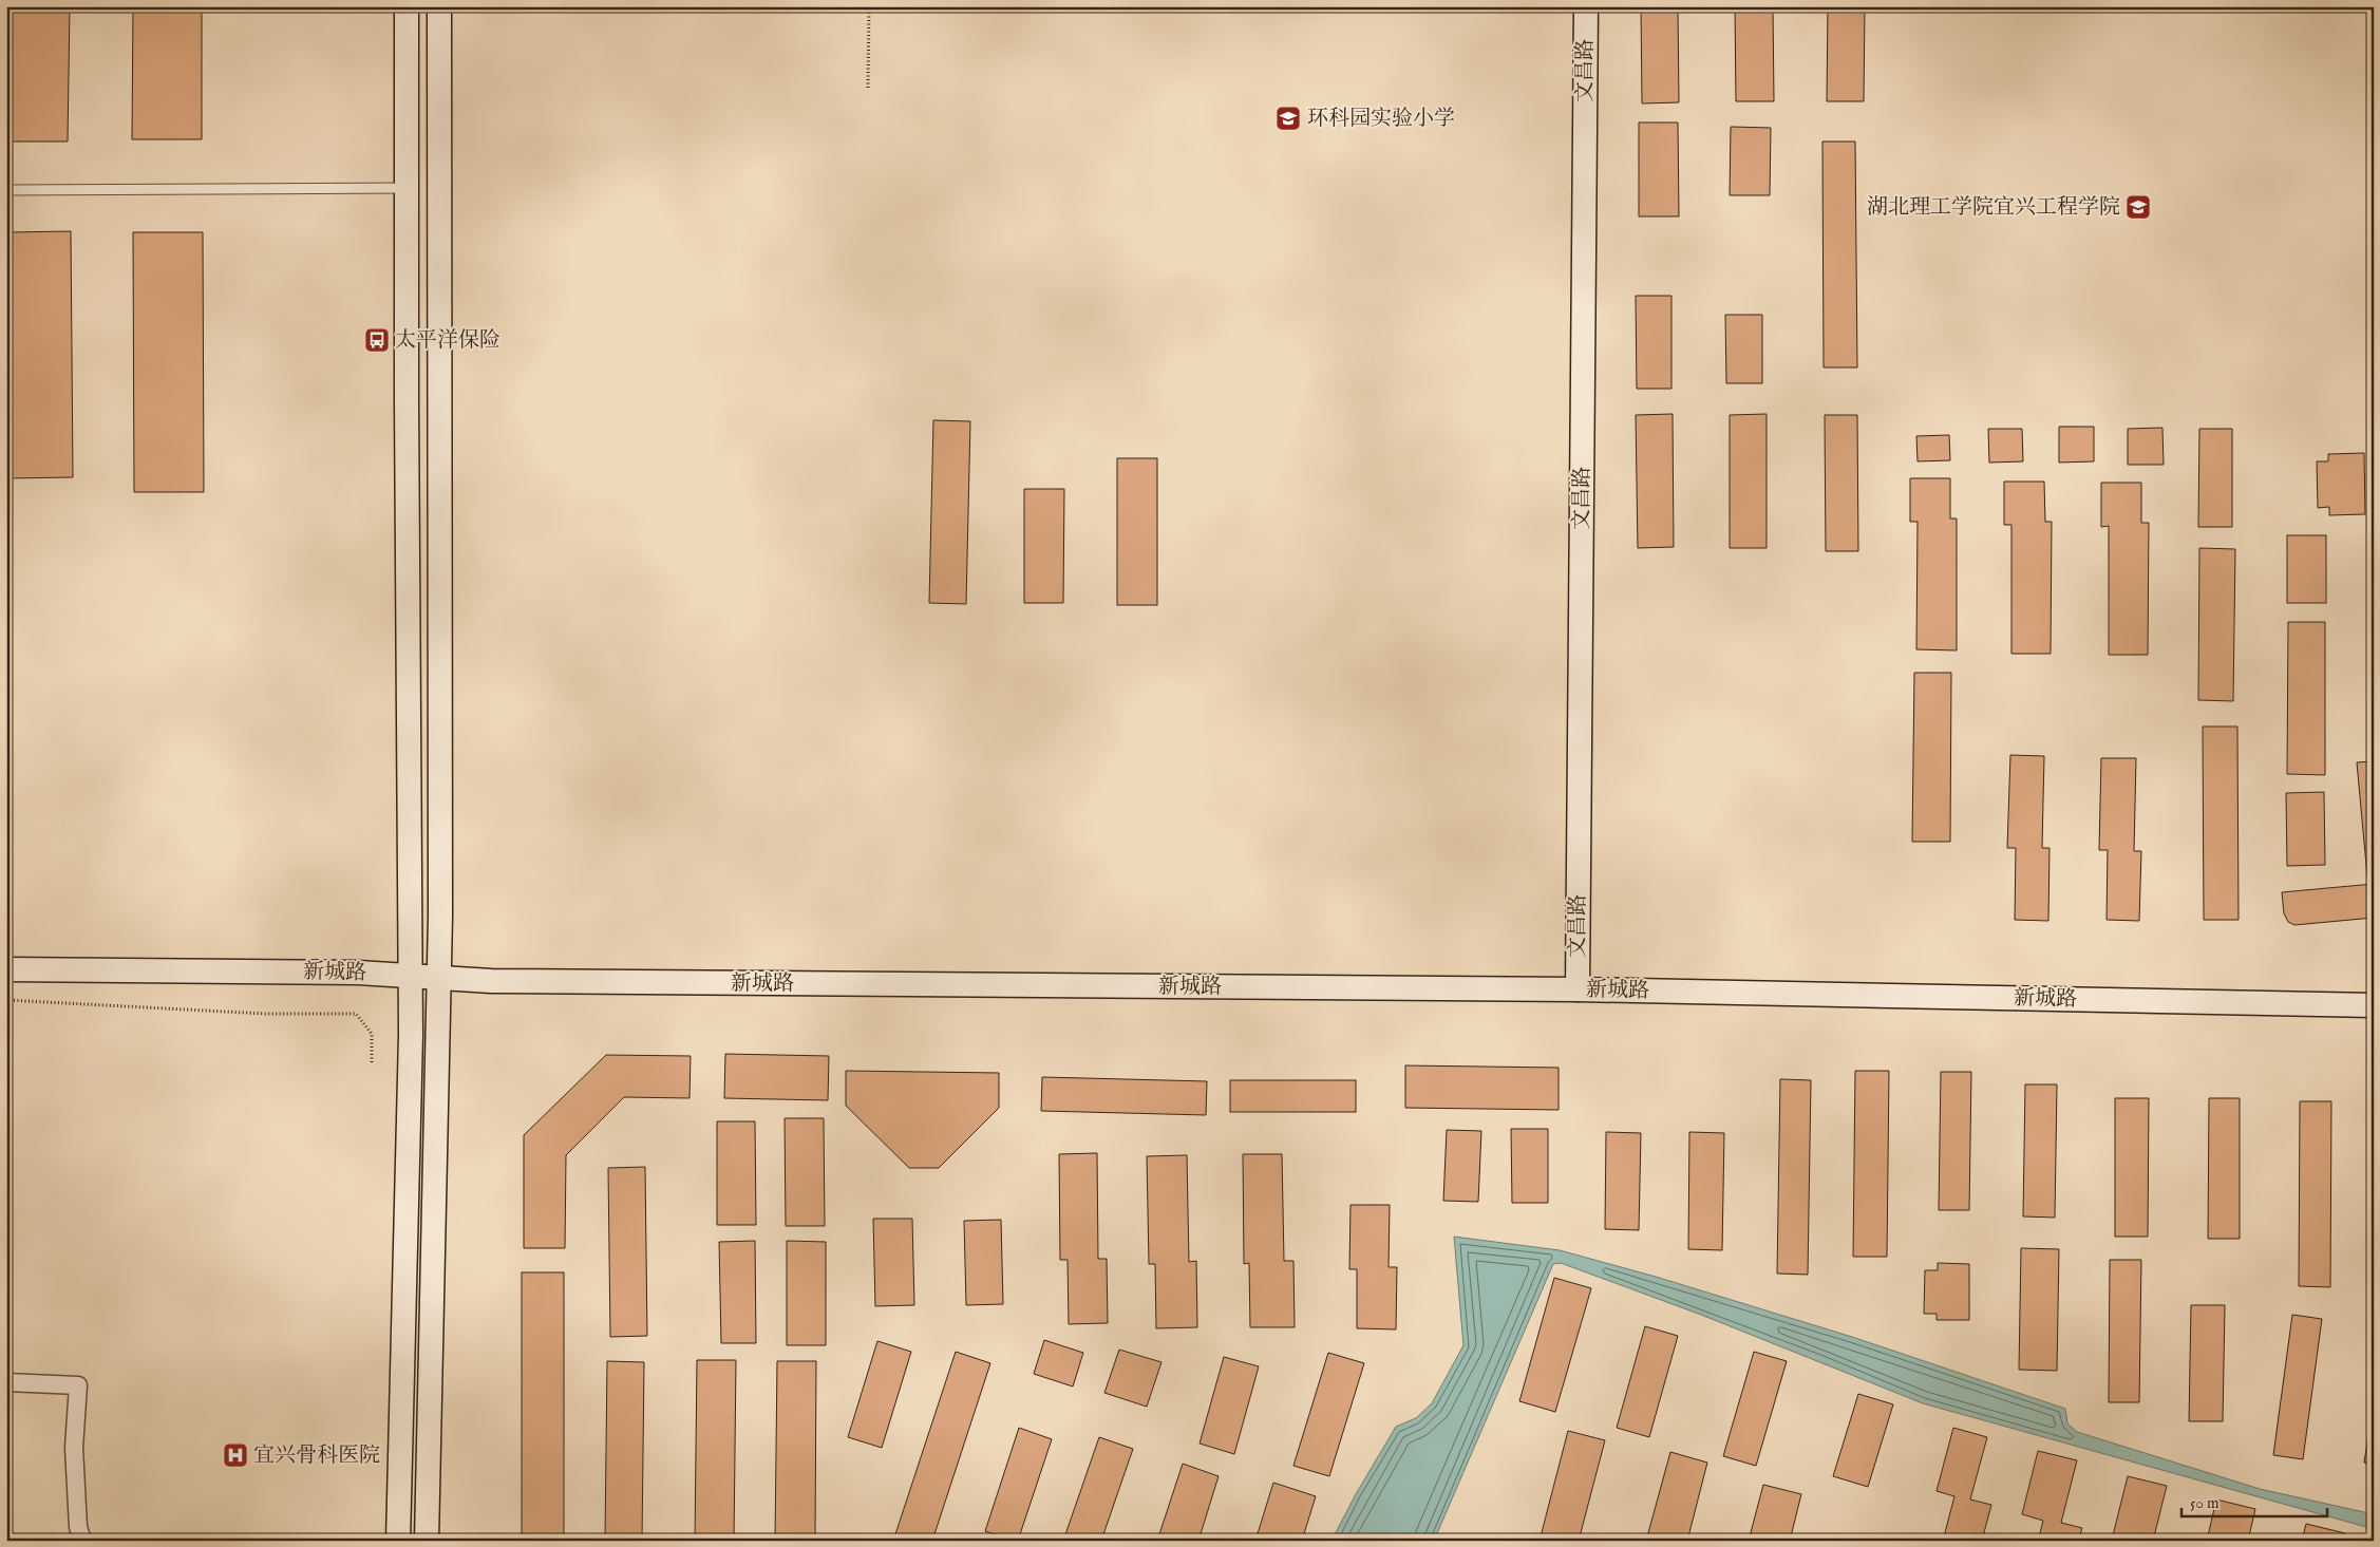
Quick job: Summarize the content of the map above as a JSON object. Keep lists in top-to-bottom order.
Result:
{
  "streets": {
    "street": ["文昌路", "新城路"]
  },
  "crossings": [
    ["文昌路", "新城路"]
  ],
  "places": {
    "school or university": ["环科园实验小学", "湖北理工学院宜兴工程学院"],
    "bus stop": ["太平洋保险"],
    "hospital": ["宜兴骨科医院"]
  },
  "scale_bar": "50 m"
}
